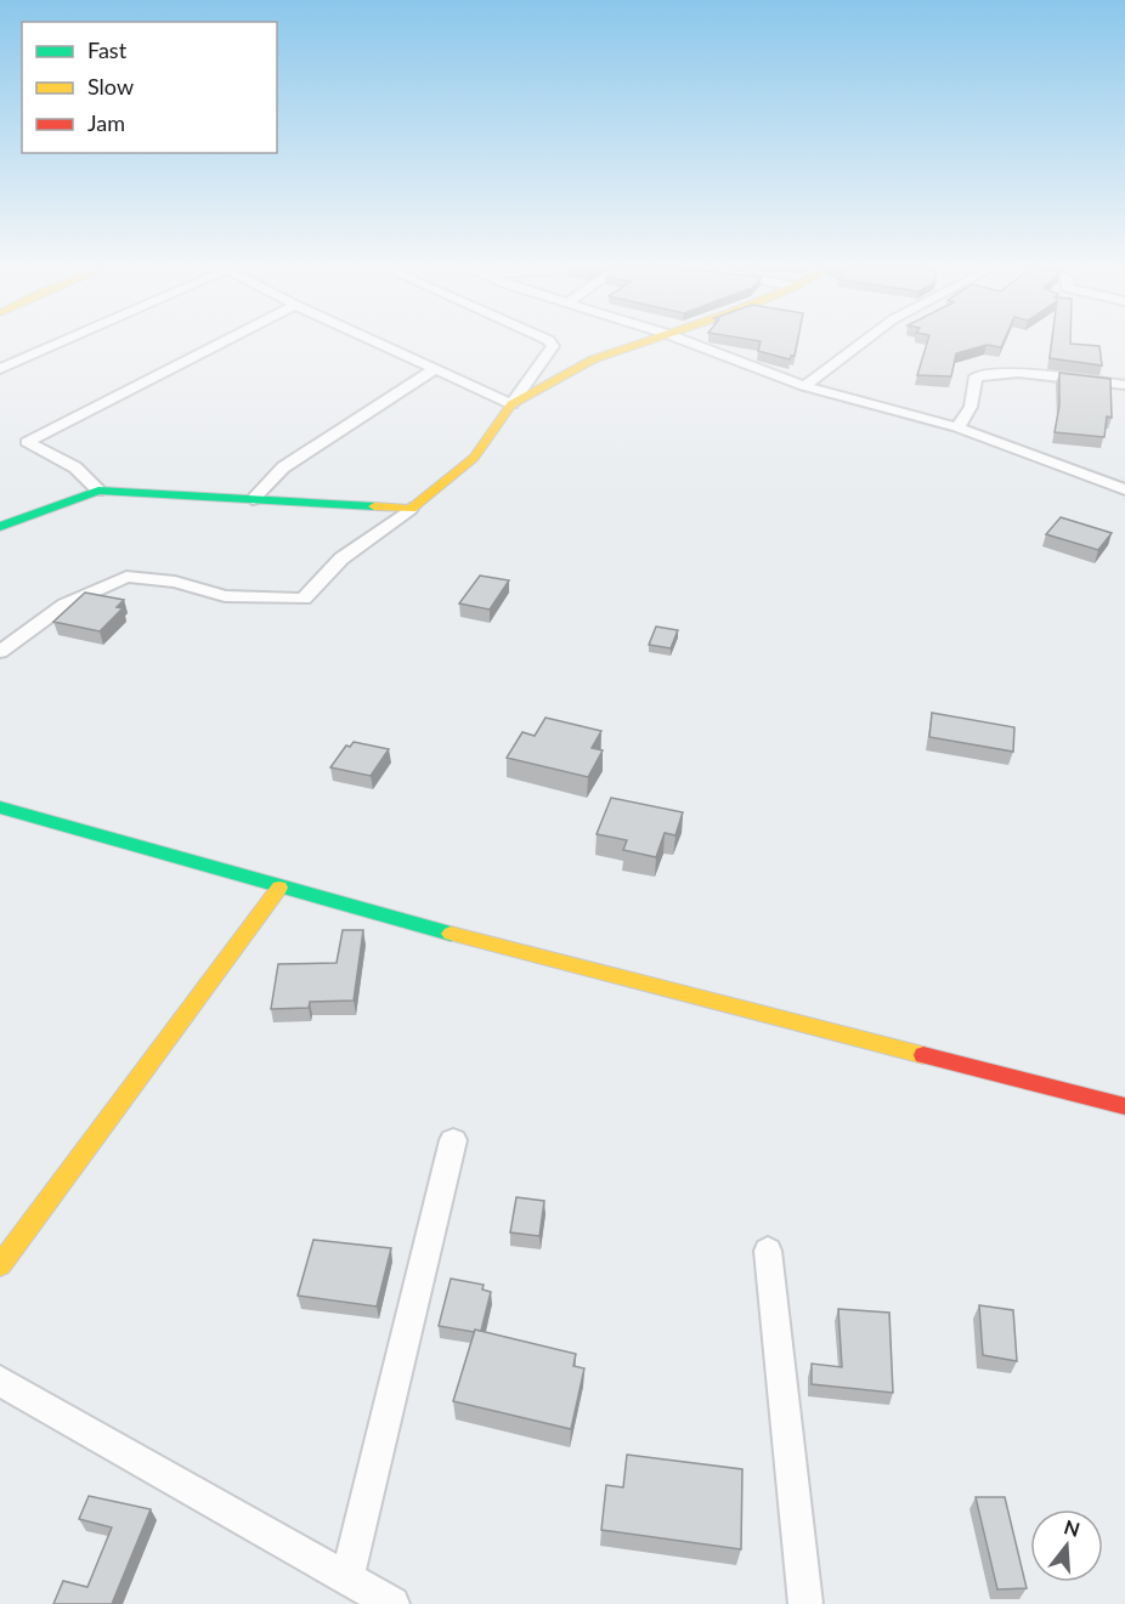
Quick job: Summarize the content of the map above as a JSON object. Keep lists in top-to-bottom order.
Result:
{
  "legend": ["Fast", "Slow", "Jam"],
  "north": "top"
}
